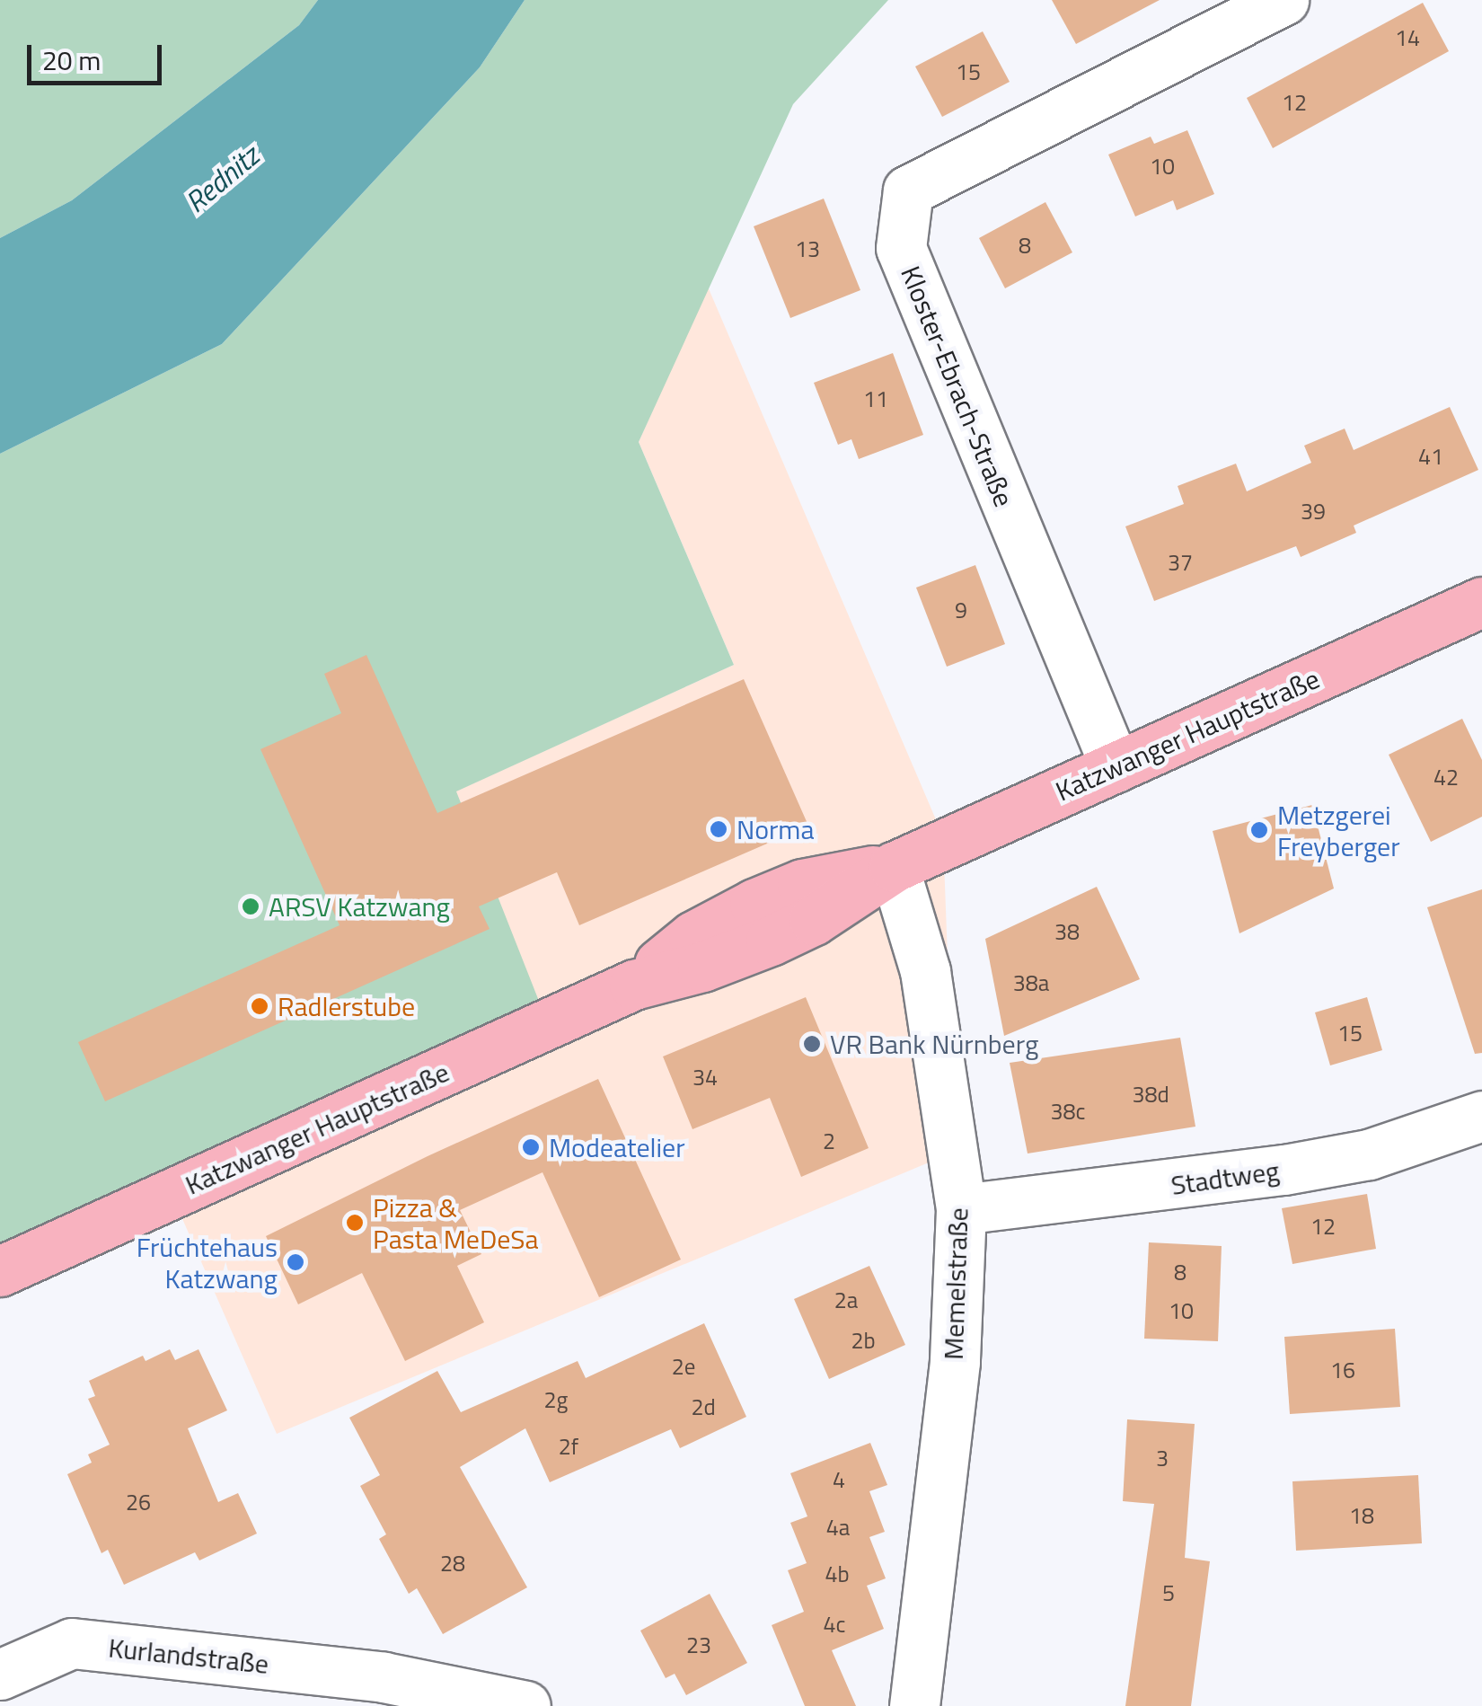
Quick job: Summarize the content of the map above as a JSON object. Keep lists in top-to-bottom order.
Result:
{
  "streets": {
    "main road": ["Katzwanger Hauptstraße"],
    "street": [
      "Kloster-Ebrach-Straße",
      "Stadtweg",
      "Memelstraße",
      "Kurlandstraße"
    ]
  },
  "crossings": [
    ["Kloster-Ebrach-Straße", "Katzwanger Hauptstraße"],
    ["Katzwanger Hauptstraße", "Memelstraße"],
    ["Stadtweg", "Memelstraße"]
  ],
  "water": ["Rednitz"],
  "places": [
    "Norma",
    "Metzgerei Freyberger",
    "ARSV Katzwang",
    "Radlerstube",
    "VR Bank Nürnberg",
    "Modeatelier",
    "Pizza & Pasta MeDeSa",
    "Früchtehaus Katzwang"
  ],
  "house_numbers": [
    "14",
    "15",
    "12",
    "10",
    "8",
    "13",
    "11",
    "41",
    "39",
    "37",
    "9",
    "42",
    "38",
    "38a",
    "15",
    "34",
    "38d",
    "38c",
    "2",
    "12",
    "8",
    "2a",
    "10",
    "2b",
    "2e",
    "16",
    "2g",
    "2d",
    "2f",
    "3",
    "4",
    "26",
    "18",
    "4a",
    "28",
    "4b",
    "5",
    "4c",
    "23"
  ],
  "scale_bar": "20 m"
}
